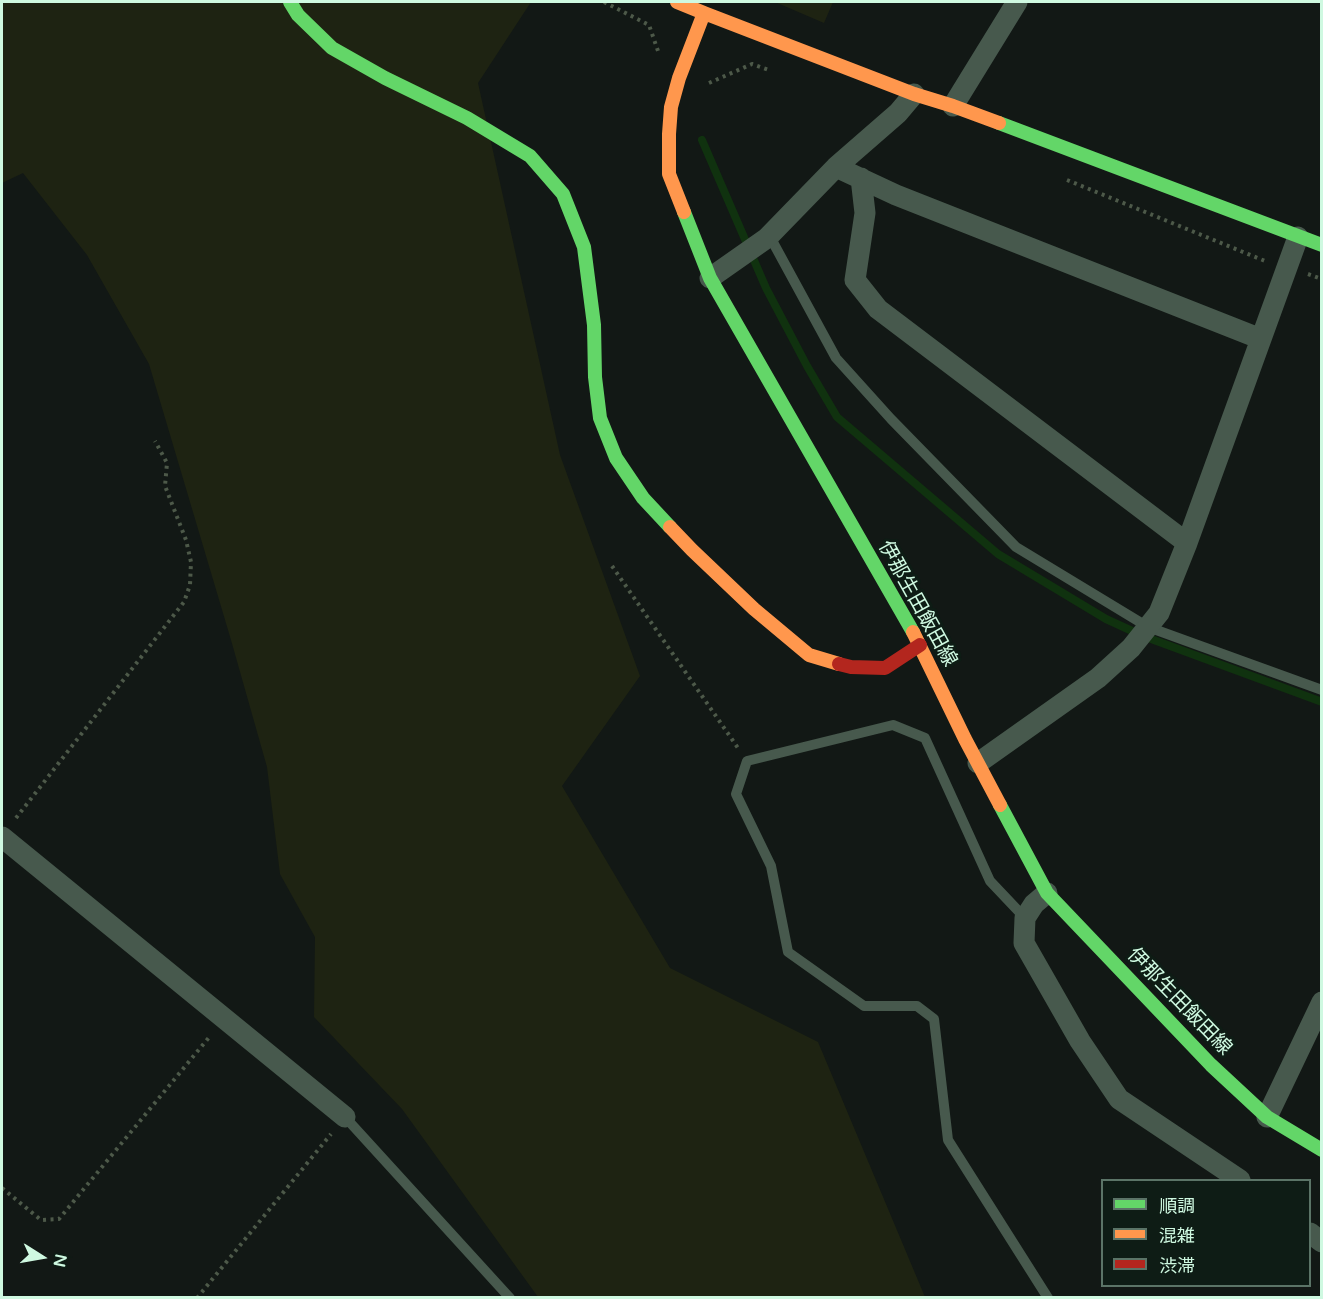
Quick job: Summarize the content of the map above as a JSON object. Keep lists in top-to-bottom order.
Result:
{
  "streets": {
    "street": ["伊那生田飯田線"]
  },
  "legend": ["順調", "混雑", "渋滞"],
  "north": "right"
}
